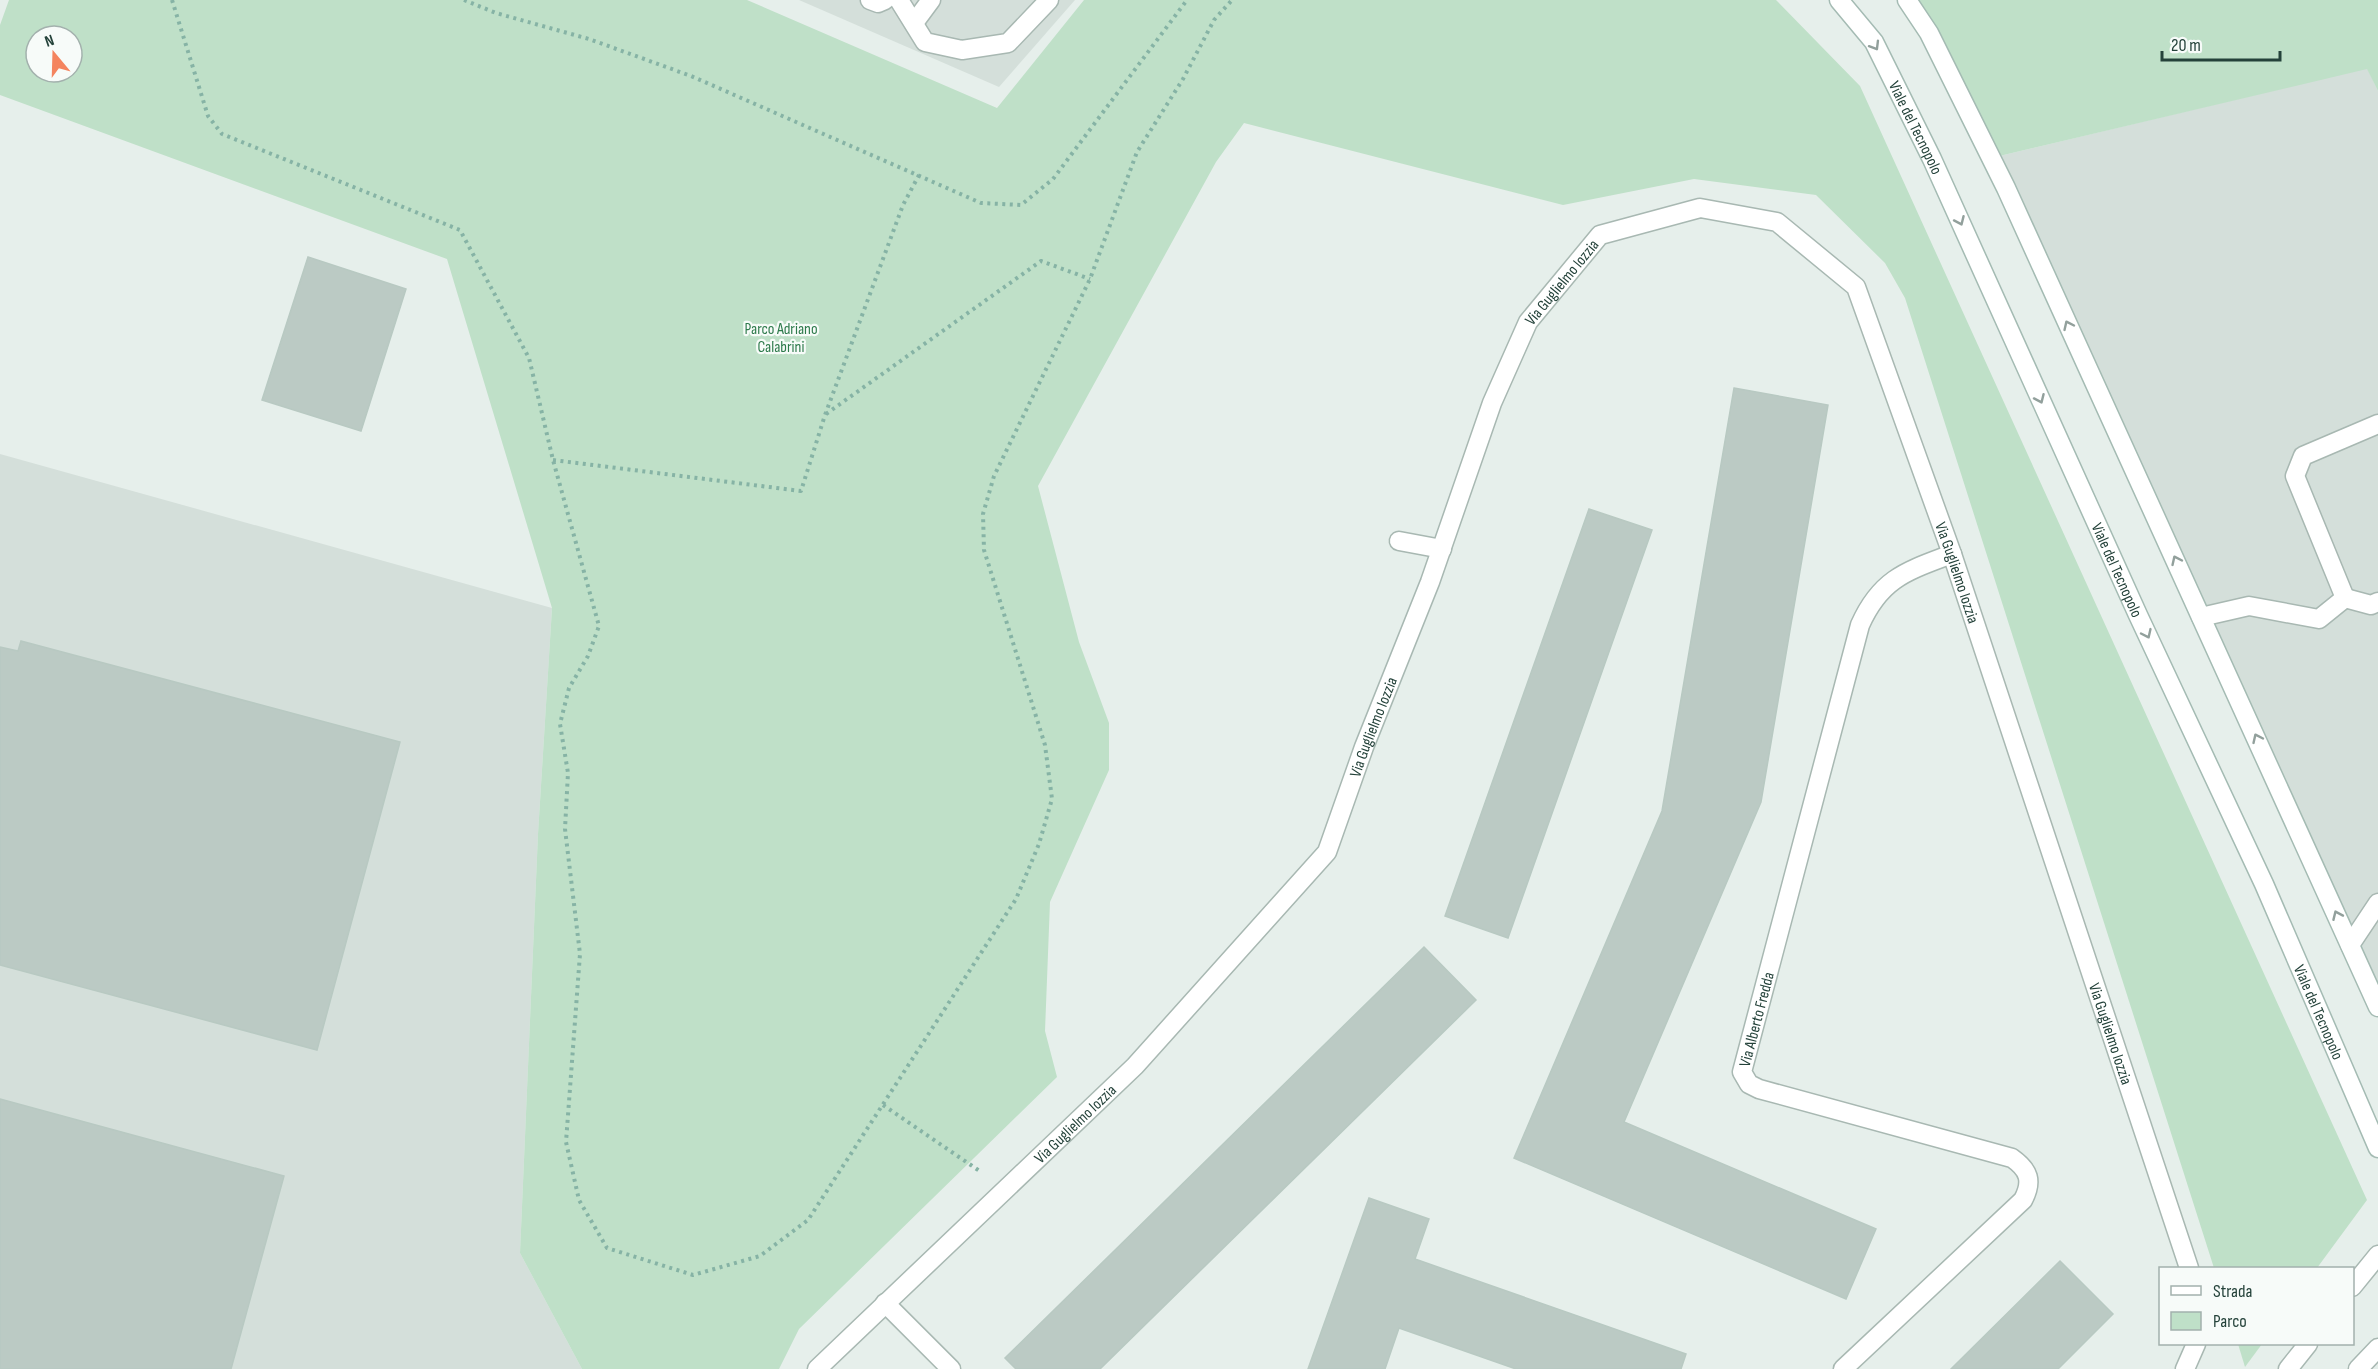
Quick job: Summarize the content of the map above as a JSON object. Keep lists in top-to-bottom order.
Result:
{
  "streets": {
    "street": ["Viale del Tecnopolo", "Via Guglielmo Iozzia", "Via Alberto Fredda"]
  },
  "crossings": [
    ["Via Guglielmo Iozzia", "Via Alberto Fredda"]
  ],
  "parks": ["Parco Adriano Calabrini"],
  "legend": ["Strada", "Parco"],
  "scale_bar": "20 m",
  "north": "top"
}
